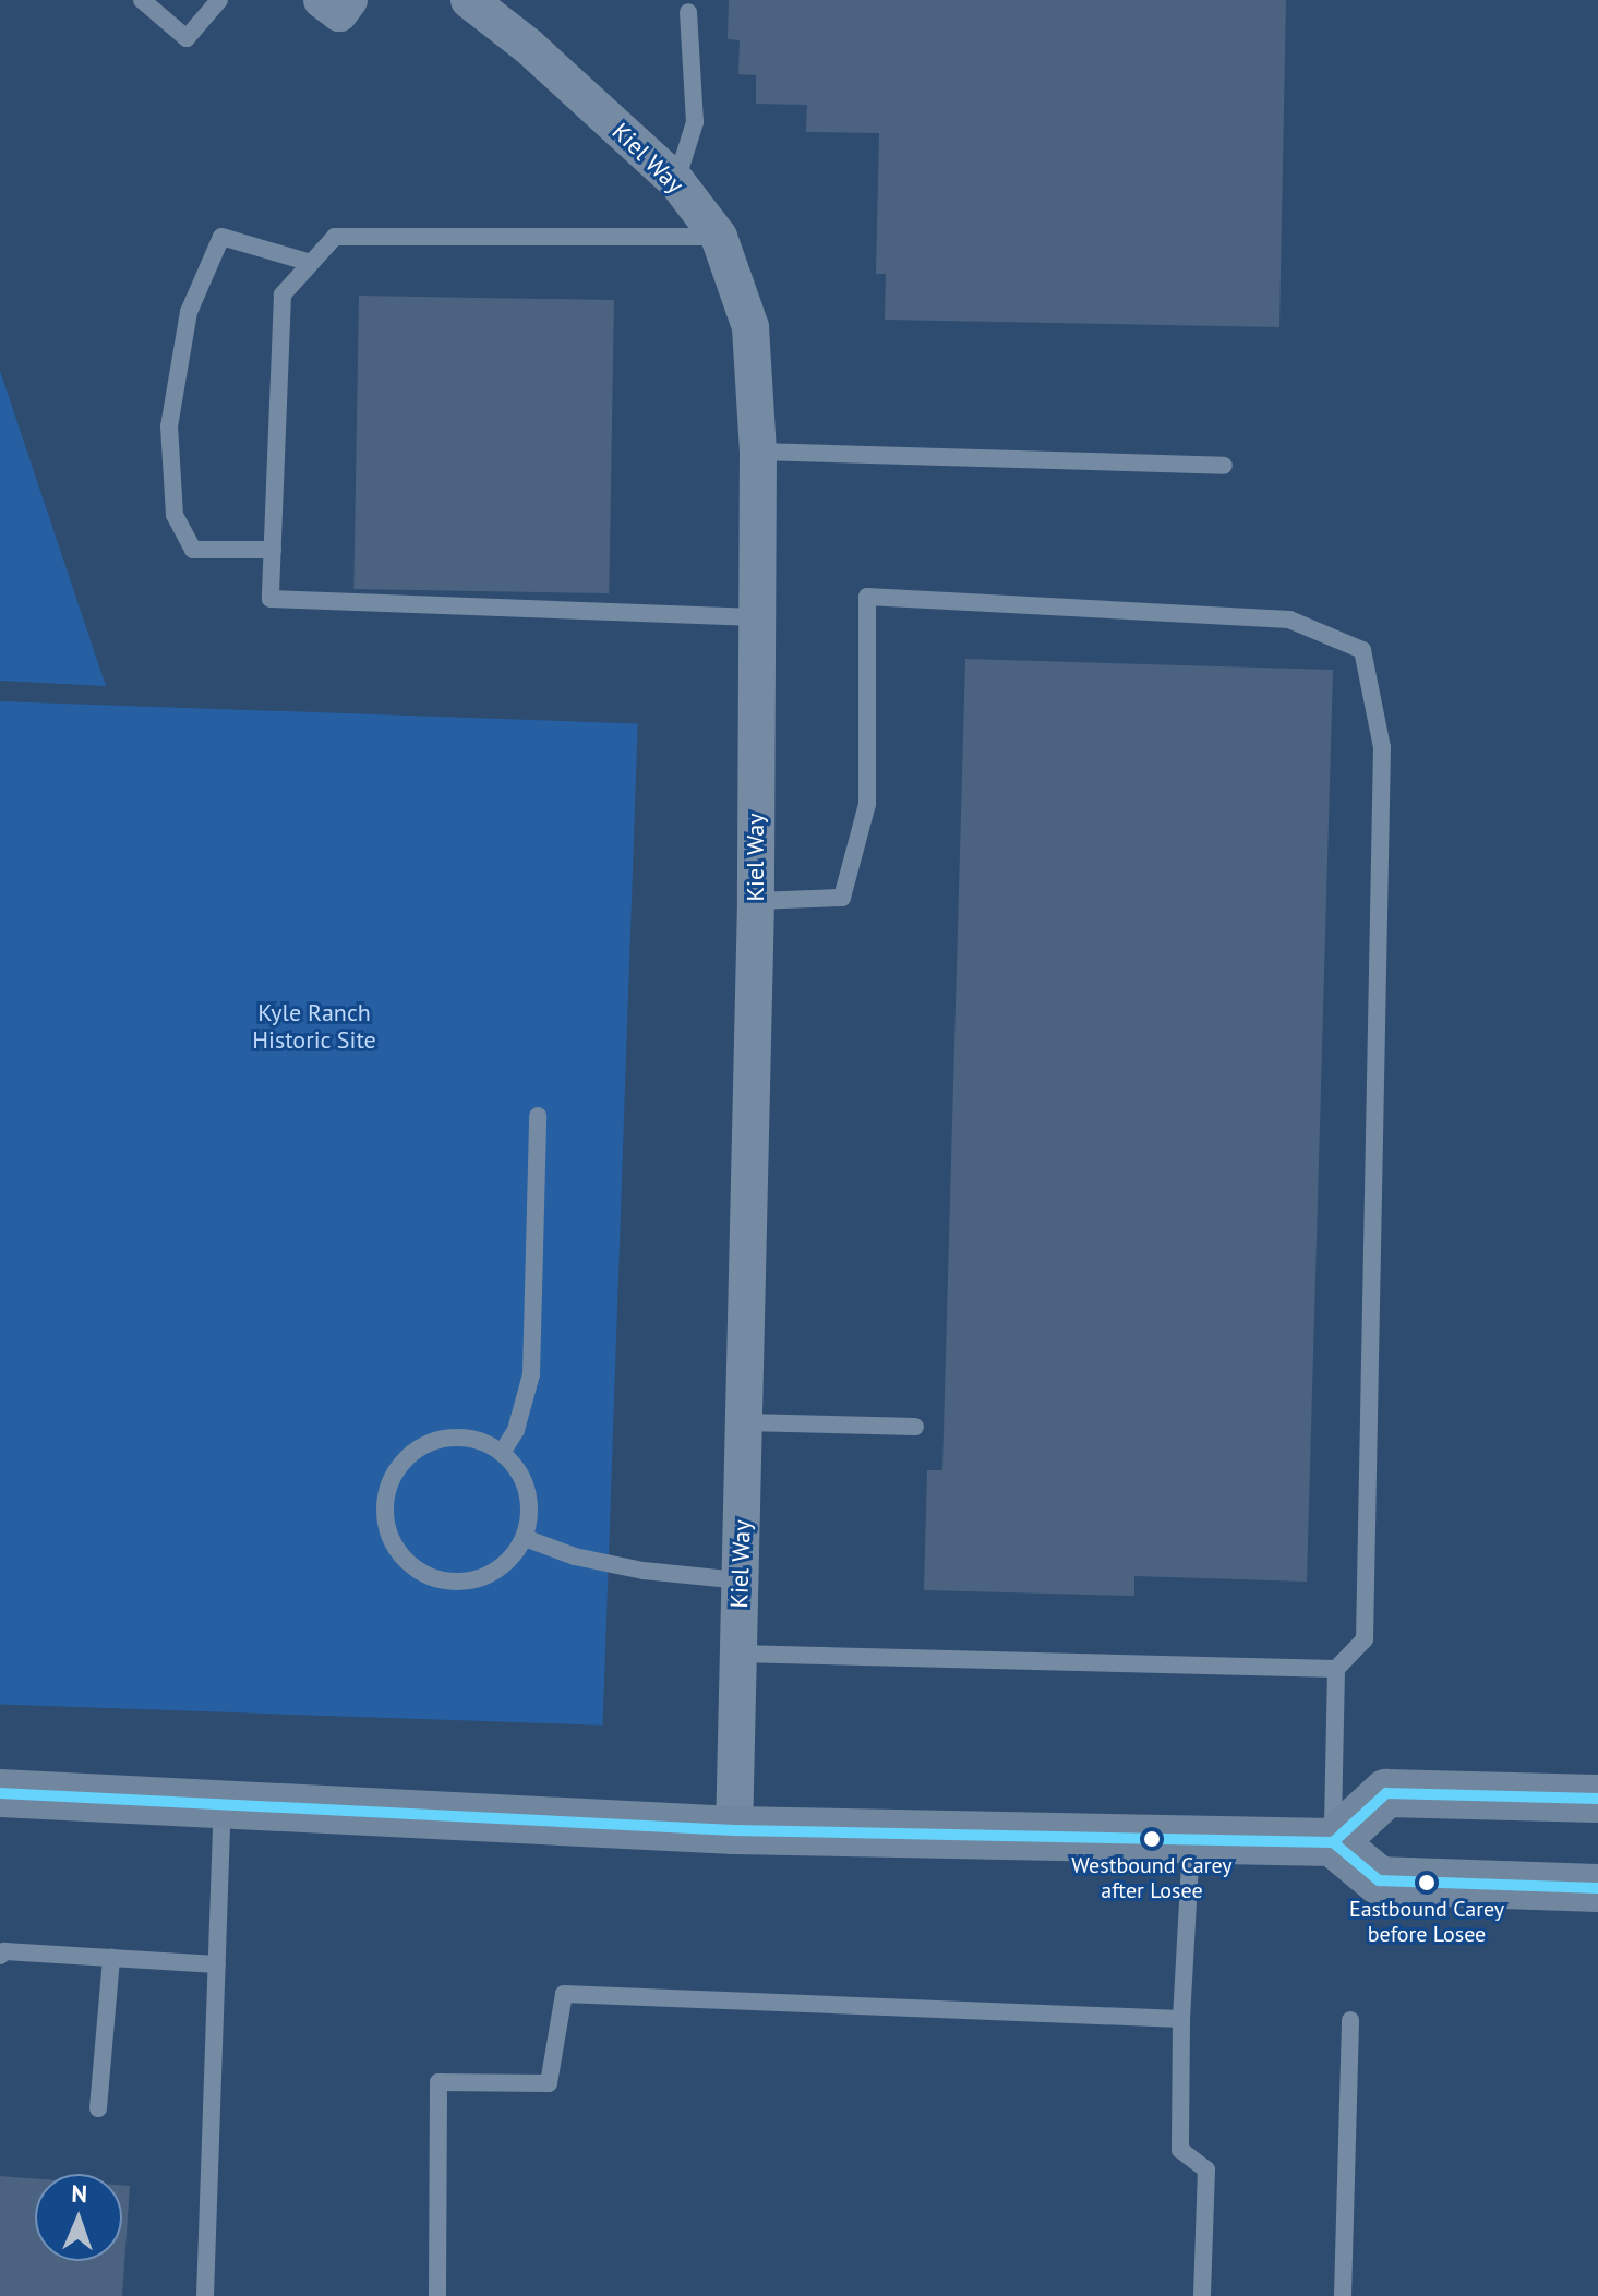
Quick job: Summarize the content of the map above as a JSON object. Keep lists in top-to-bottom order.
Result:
{
  "streets": {
    "street": ["Kiel Way"]
  },
  "parks": ["Kyle Ranch Historic Site"],
  "places": ["Westbound Carey after Losee", "Eastbound Carey before Losee"],
  "north": "top"
}
